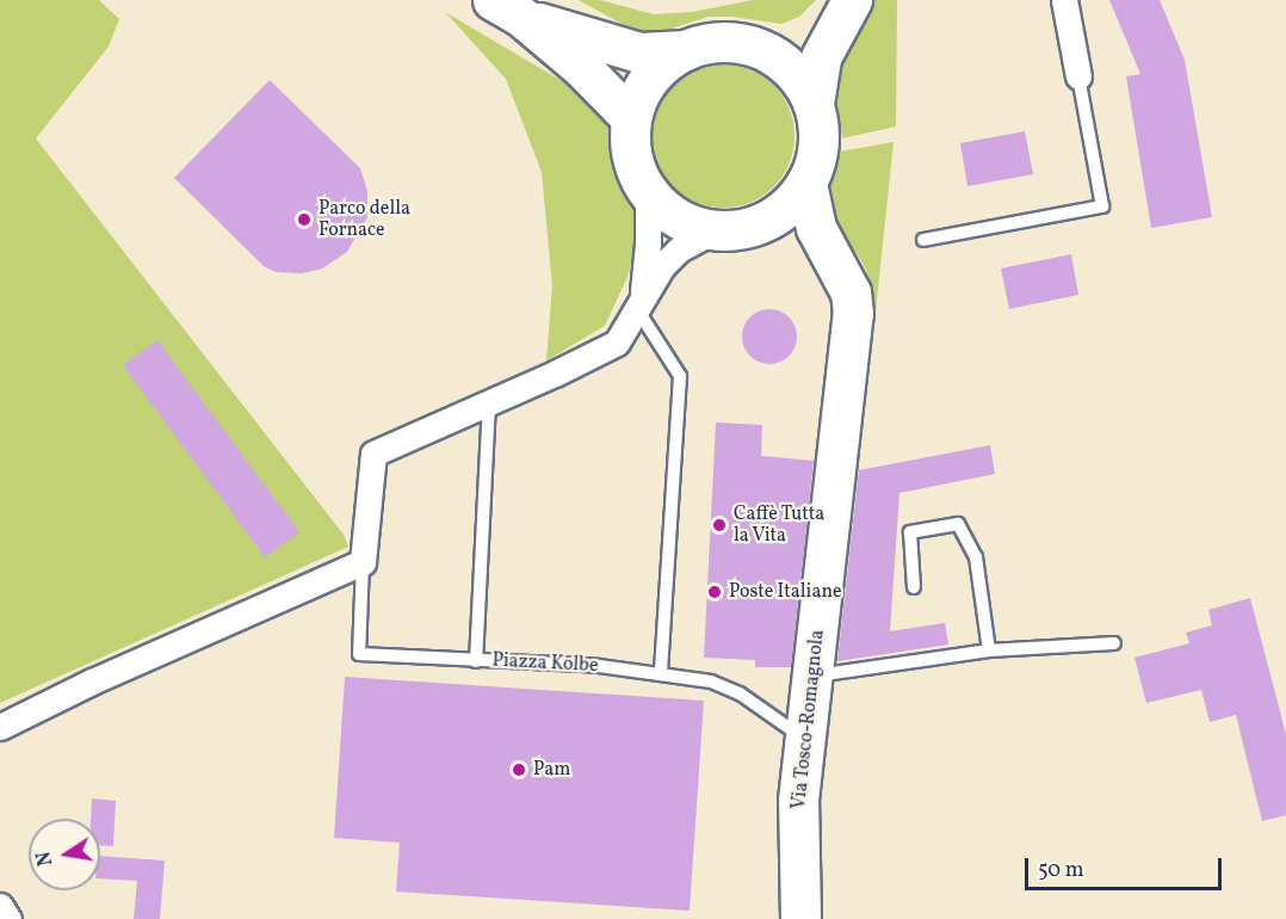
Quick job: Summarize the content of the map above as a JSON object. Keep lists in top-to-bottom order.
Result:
{
  "streets": {
    "main road": ["Via Tosco-Romagnola"],
    "street": ["Piazza Kolbe"]
  },
  "crossings": [
    ["Piazza Kolbe", "Via Tosco-Romagnola"]
  ],
  "places": [
    "Parco della Fornace",
    "Caffè Tutta la Vita",
    "Poste Italiane",
    "Pam"
  ],
  "scale_bar": "50 m",
  "north": "left"
}
